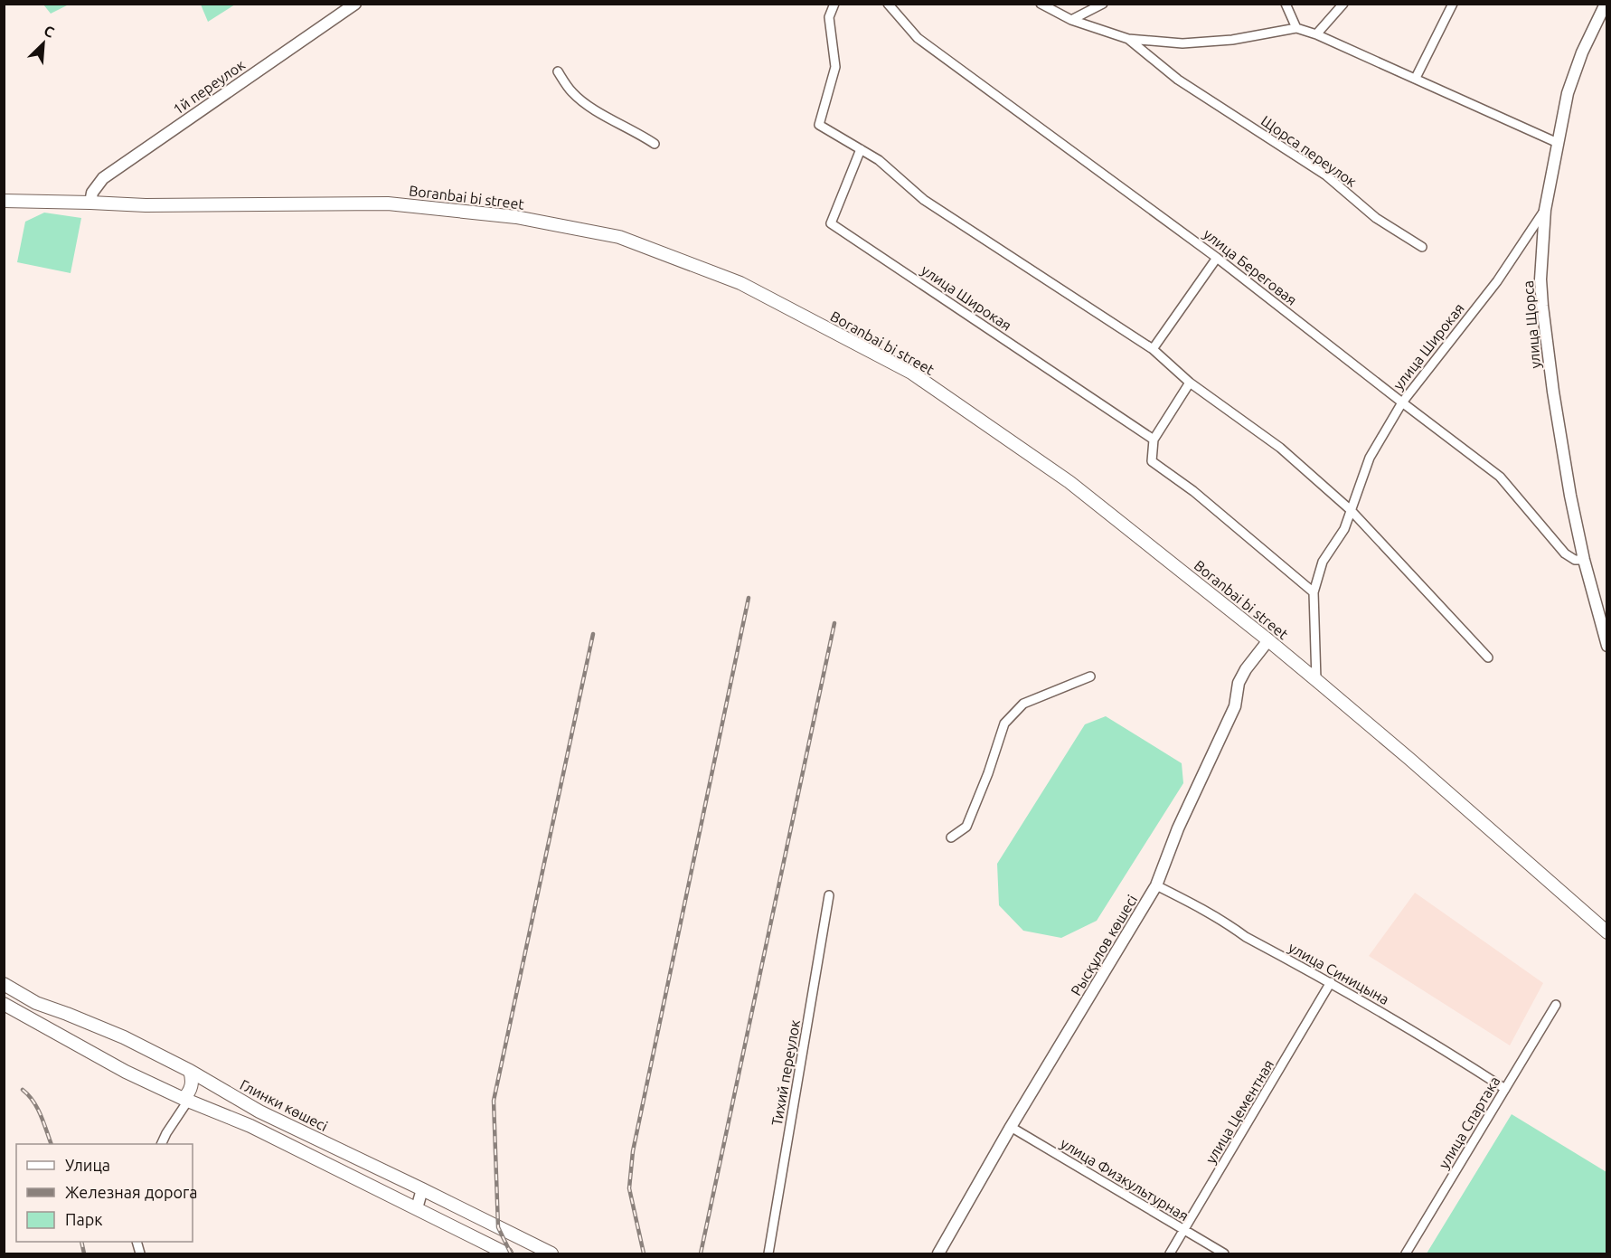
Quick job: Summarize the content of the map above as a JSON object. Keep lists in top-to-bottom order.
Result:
{
  "streets": {
    "main road": ["Boranbai bi street", "Глинки көшесі"],
    "street": [
      "1й переулок",
      "Щорса переулок",
      "улица Береговая",
      "улица Широкая",
      "улица Щорса",
      "Рысқұлов көшесі",
      "улица Синицына",
      "Тихий переулок",
      "улица Цементная",
      "улица Спартака",
      "улица Физкультурная"
    ]
  },
  "crossings": [
    ["1й переулок", "Boranbai bi street"],
    ["Boranbai bi street", "улица Широкая"],
    ["Boranbai bi street", "Рысқұлов көшесі"],
    ["улица Береговая", "улица Широкая"],
    ["улица Береговая", "улица Щорса"],
    ["улица Широкая", "улица Щорса"],
    ["Рысқұлов көшесі", "улица Синицына"],
    ["Рысқұлов көшесі", "улица Физкультурная"],
    ["улица Синицына", "улица Цементная"],
    ["улица Синицына", "улица Спартака"],
    ["улица Цементная", "улица Физкультурная"]
  ],
  "legend": ["Улица", "Железная дорога", "Парк"],
  "north": "top right"
}
